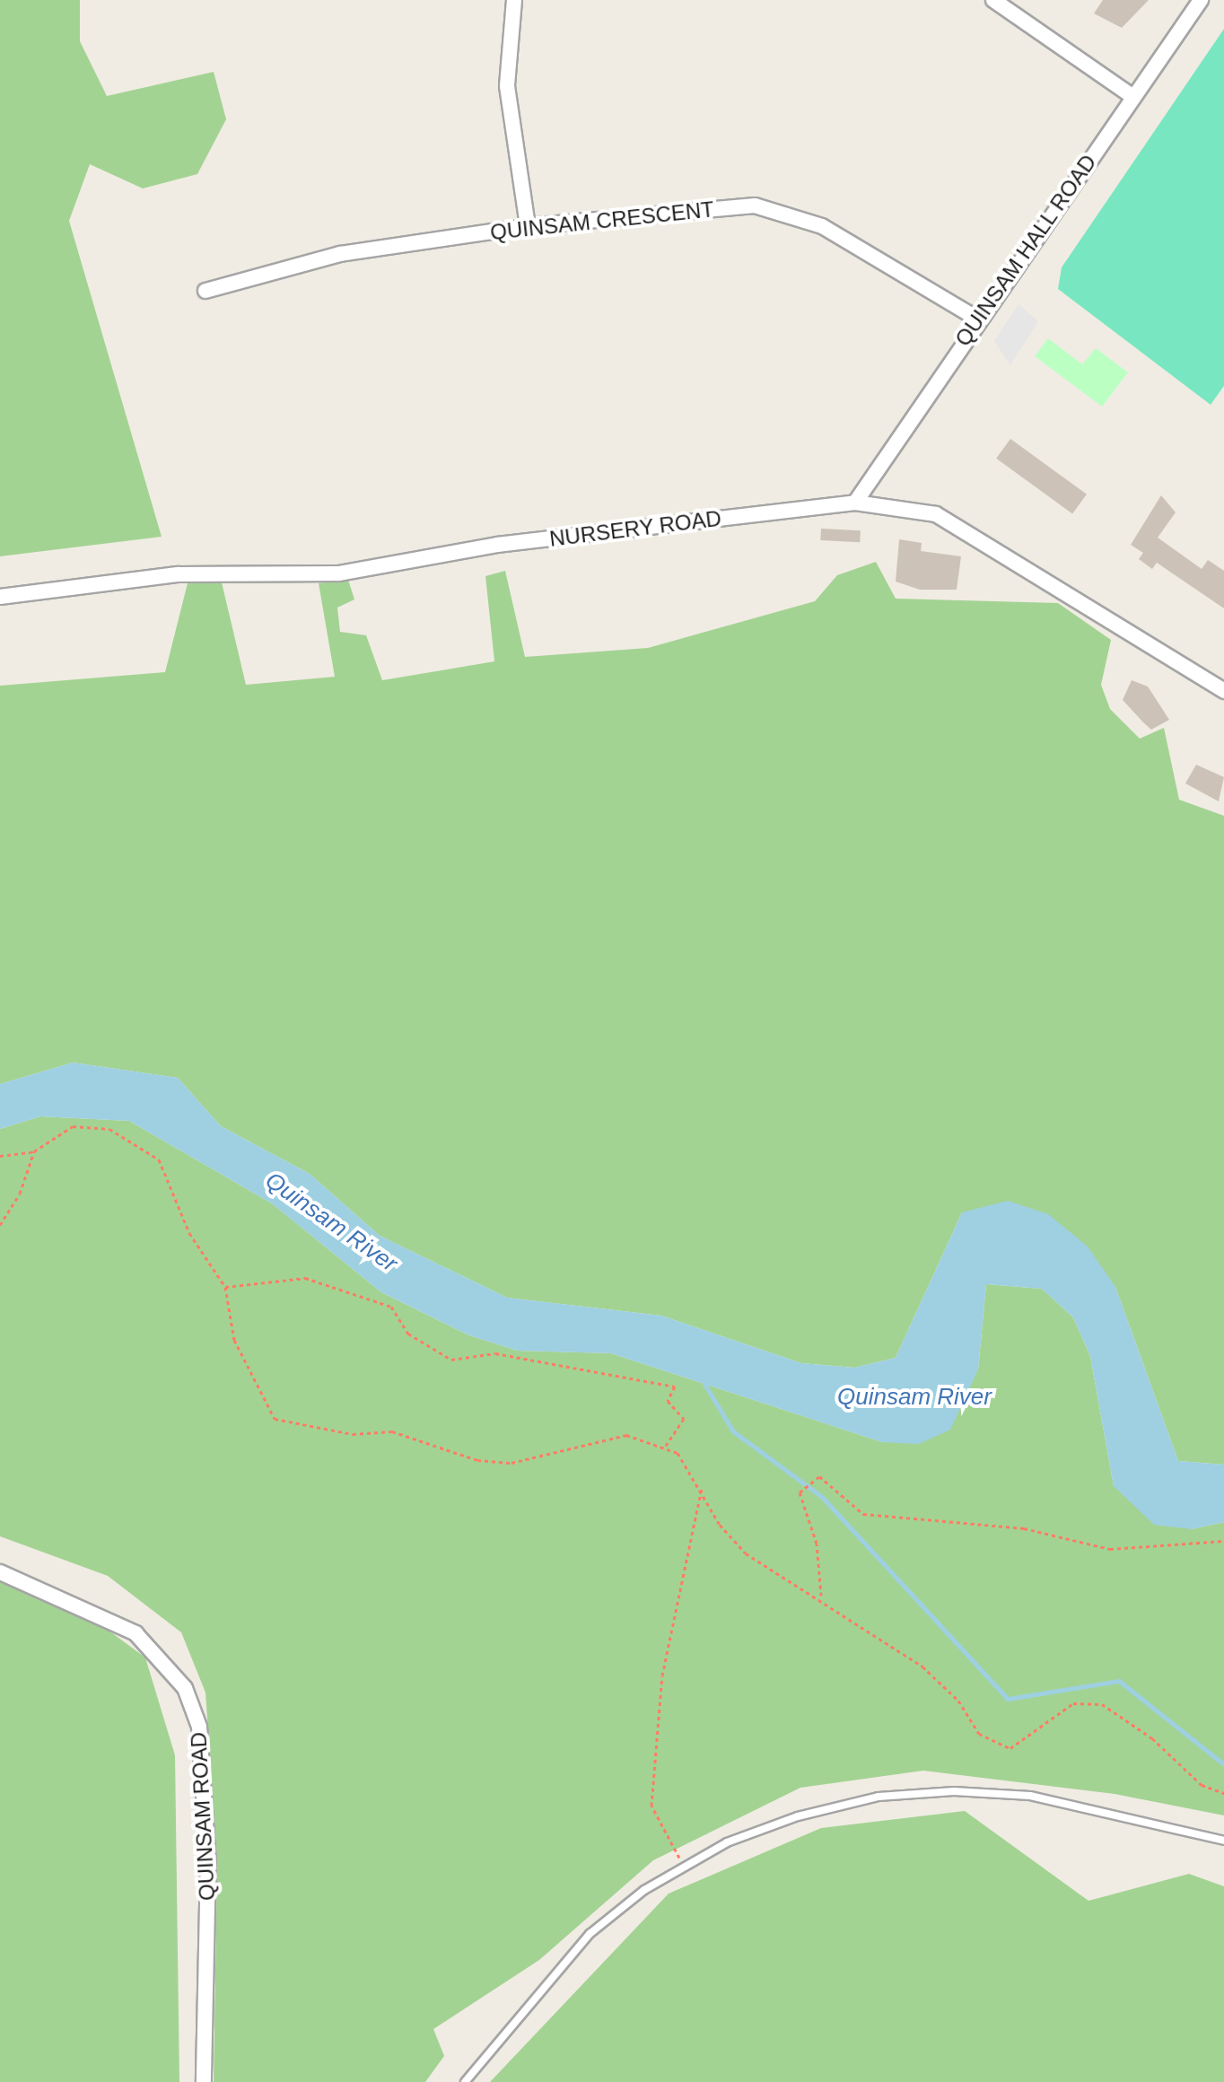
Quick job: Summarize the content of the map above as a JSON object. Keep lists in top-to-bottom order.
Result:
{
  "streets": {
    "street": [
      "QUINSAM CRESCENT",
      "QUINSAM HALL ROAD",
      "NURSERY ROAD",
      "QUINSAM ROAD"
    ]
  },
  "crossings": [
    ["QUINSAM CRESCENT", "QUINSAM HALL ROAD"],
    ["QUINSAM HALL ROAD", "NURSERY ROAD"]
  ],
  "water": ["Quinsam River"]
}
